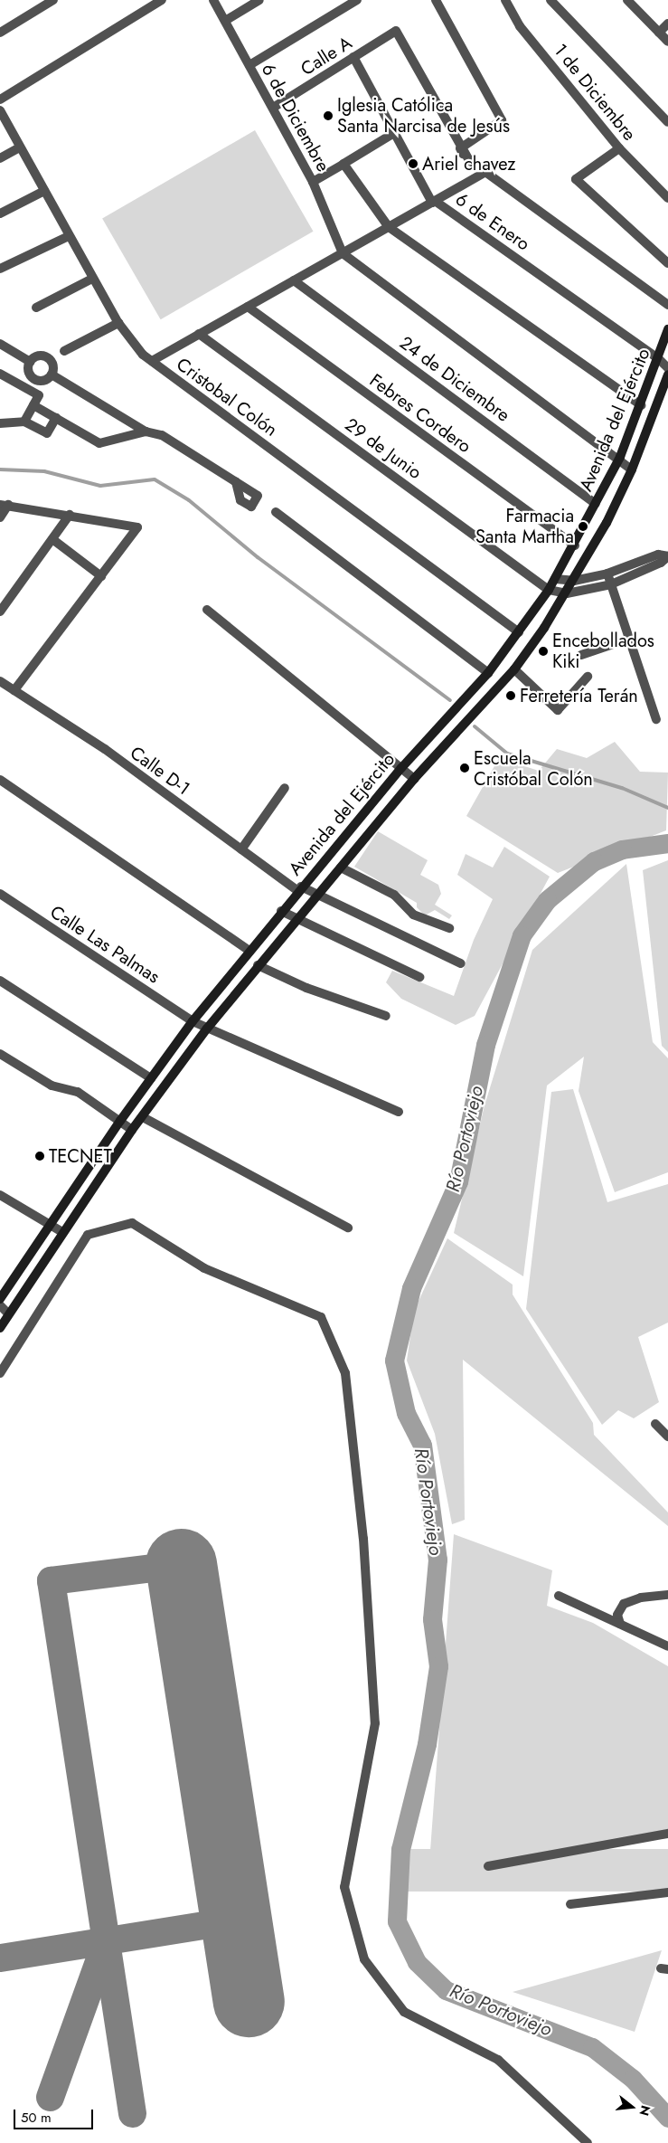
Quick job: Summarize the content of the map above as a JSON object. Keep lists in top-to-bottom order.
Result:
{
  "streets": {
    "main road": ["Avenida del Ejército"],
    "street": [
      "Calle A",
      "1 de Diciembre",
      "6 de Diciembre",
      "6 de Enero",
      "24 de Diciembre",
      "Cristobal Colón",
      "Febres Cordero",
      "29 de Junio",
      "Calle D-1",
      "Calle Las Palmas"
    ]
  },
  "crossings": [
    ["Calle A", "6 de Diciembre"],
    ["Calle A", "6 de Enero"],
    ["6 de Enero", "Avenida del Ejército"],
    ["24 de Diciembre", "Avenida del Ejército"],
    ["Cristobal Colón", "Avenida del Ejército"],
    ["Febres Cordero", "Avenida del Ejército"],
    ["Avenida del Ejército", "29 de Junio"],
    ["Avenida del Ejército", "Calle D-1"],
    ["Avenida del Ejército", "Calle Las Palmas"]
  ],
  "water": ["Río Portoviejo"],
  "places": [
    "Iglesia Católica Santa Narcisa de Jesús",
    "Ariel chavez",
    "Farmacia Santa Martha",
    "Encebollados Kiki",
    "Ferretería Terán",
    "Escuela Cristóbal Colón",
    "TECNET"
  ],
  "scale_bar": "50 m",
  "north": "right"
}
